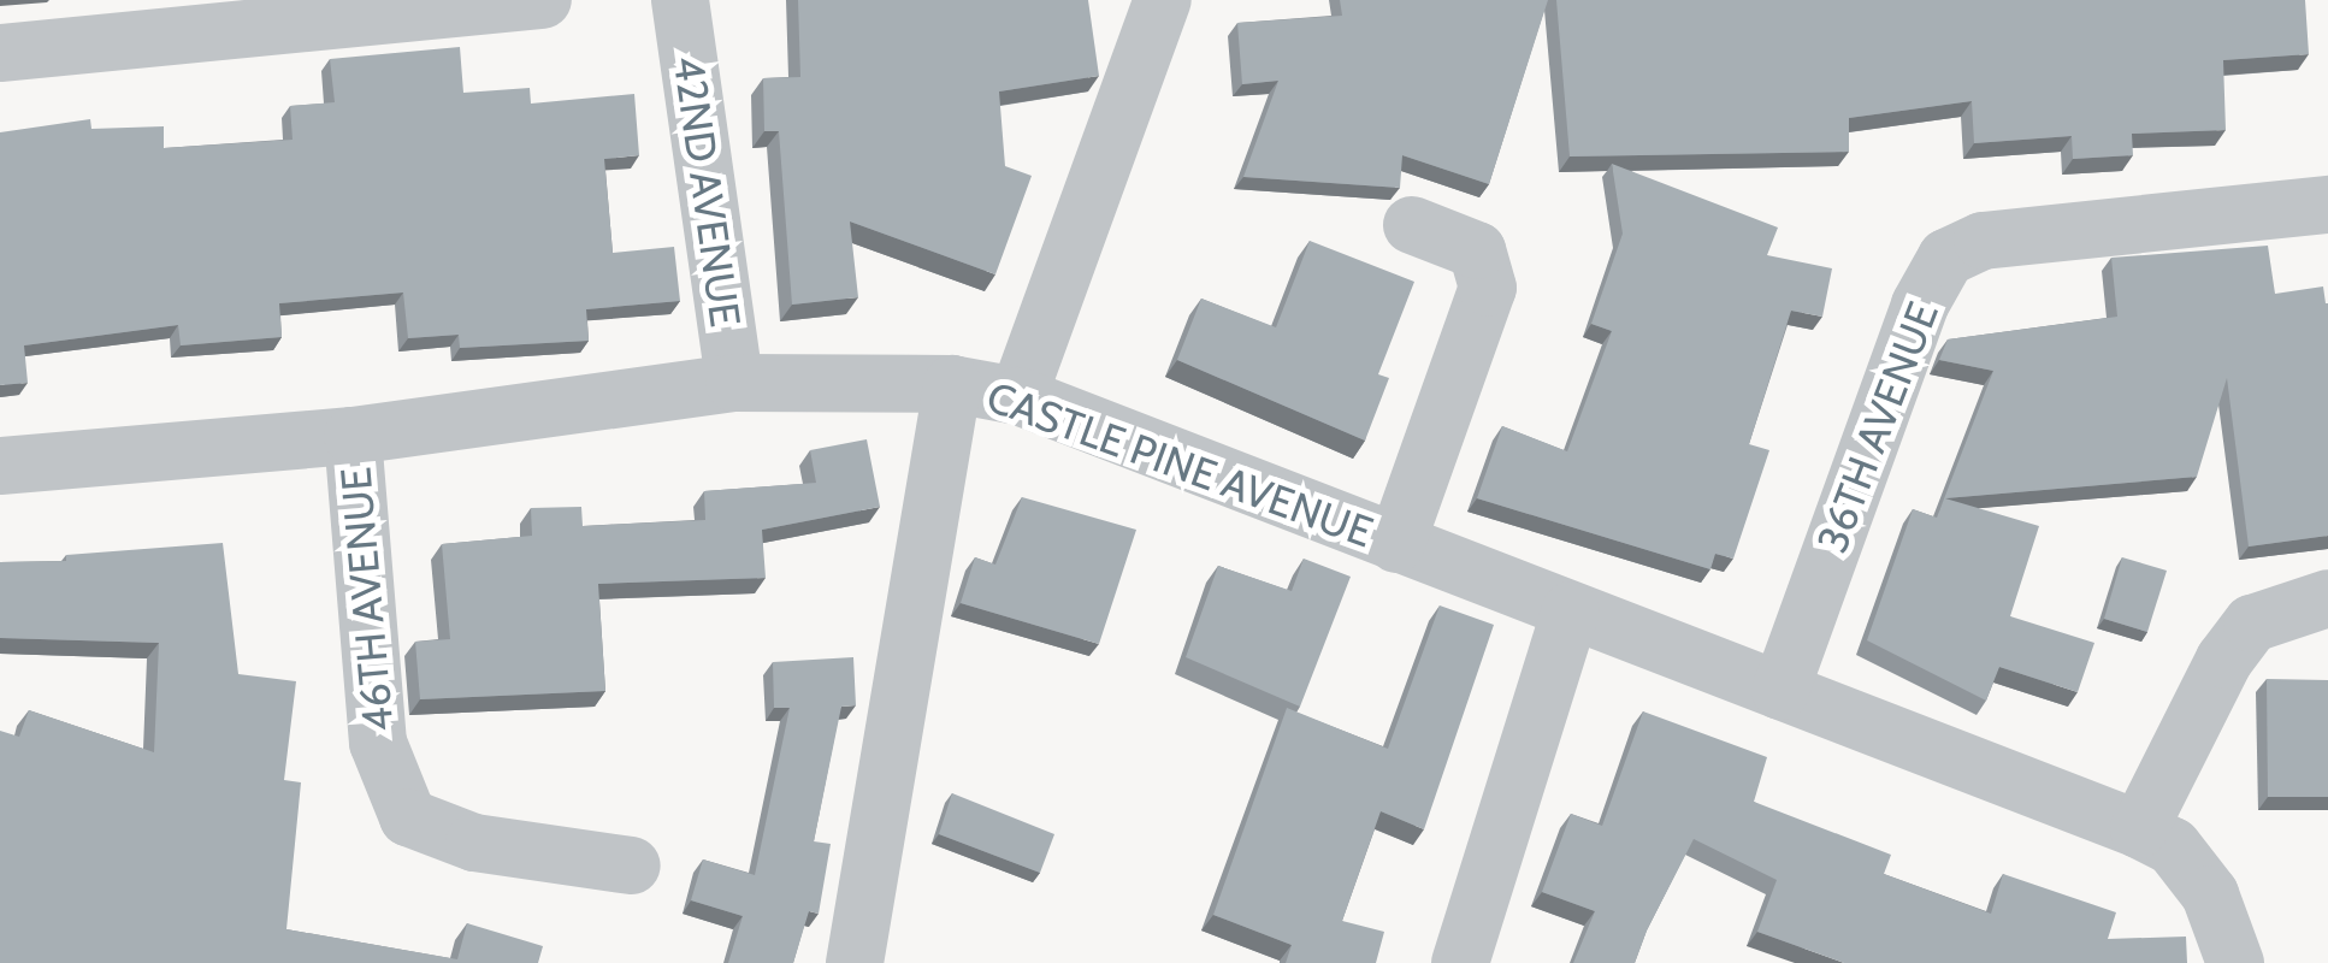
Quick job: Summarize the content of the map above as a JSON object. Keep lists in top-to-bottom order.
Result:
{
  "streets": {
    "street": [
      "42ND AVENUE",
      "36TH AVENUE",
      "CASTLE PINE AVENUE",
      "46TH AVENUE"
    ]
  },
  "crossings": [
    ["42ND AVENUE", "CASTLE PINE AVENUE"],
    ["36TH AVENUE", "CASTLE PINE AVENUE"],
    ["CASTLE PINE AVENUE", "46TH AVENUE"]
  ]
}
